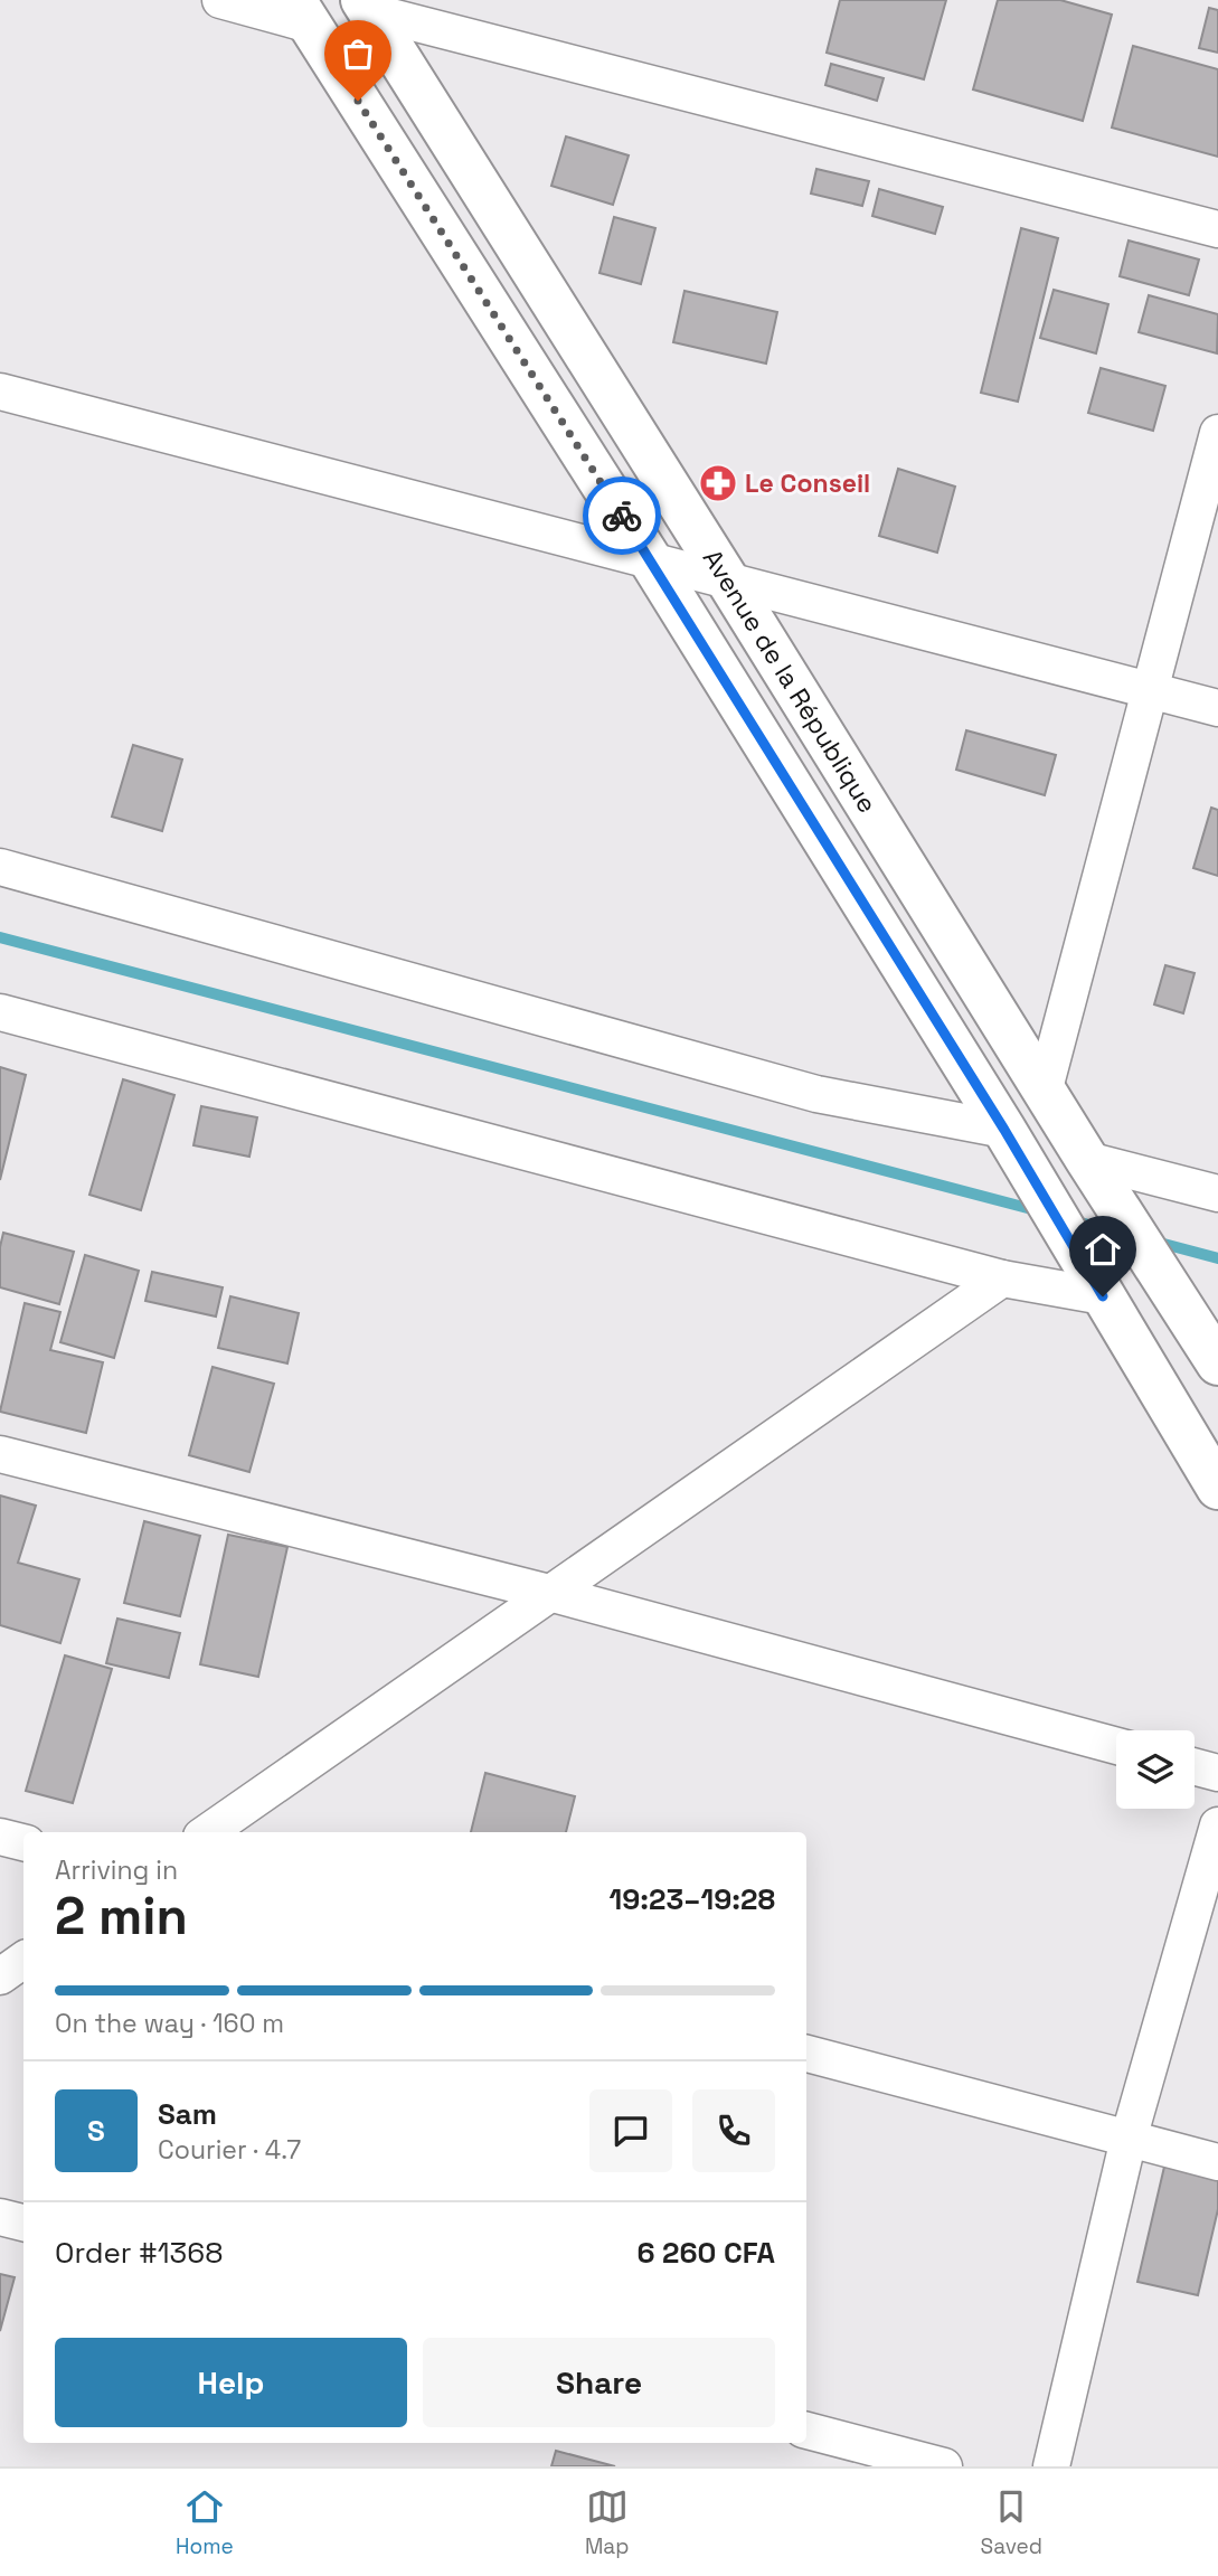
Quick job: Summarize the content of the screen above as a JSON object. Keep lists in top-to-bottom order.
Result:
{
  "streets": {
    "main road": ["Avenue de la République"]
  },
  "places": {
    "pharmacy": ["Le Conseil"]
  },
  "page": {
    "heading": ["2 min", "Arriving in", "19:23–19:28"],
    "panel": [
      "Sam",
      "Courier · 4.7",
      "Order #1368",
      "6 260 CFA"
    ],
    "bar": "On the way · 160 m",
    "round": "S",
    "buttons": ["Help", "Share"],
    "tabs": ["Home", "Map", "Saved"]
  }
}
